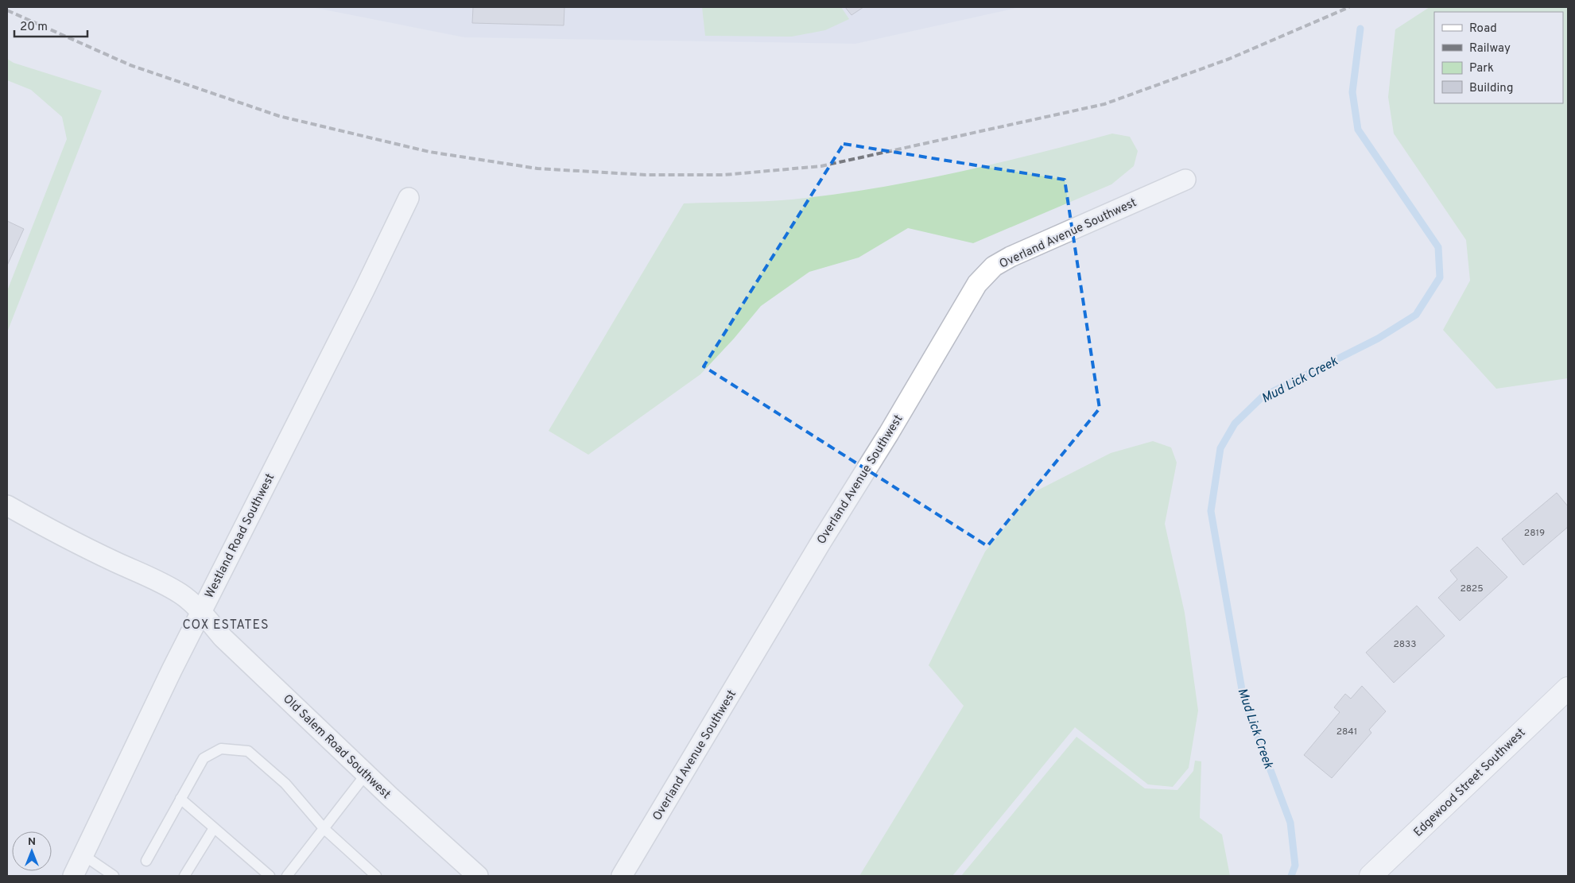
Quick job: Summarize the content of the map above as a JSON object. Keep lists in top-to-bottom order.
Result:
{
  "streets": {
    "street": [
      "Overland Avenue Southwest",
      "Westland Road Southwest",
      "Old Salem Road Southwest",
      "Edgewood Street Southwest"
    ]
  },
  "crossings": [
    ["Westland Road Southwest", "Old Salem Road Southwest"]
  ],
  "districts": ["COX ESTATES"],
  "water": ["Mud Lick Creek"],
  "house_numbers": [
    "2819",
    "2825",
    "2833",
    "2841"
  ],
  "legend": [
    "Road",
    "Railway",
    "Park",
    "Building"
  ],
  "scale_bar": "20 m",
  "north": "top"
}
